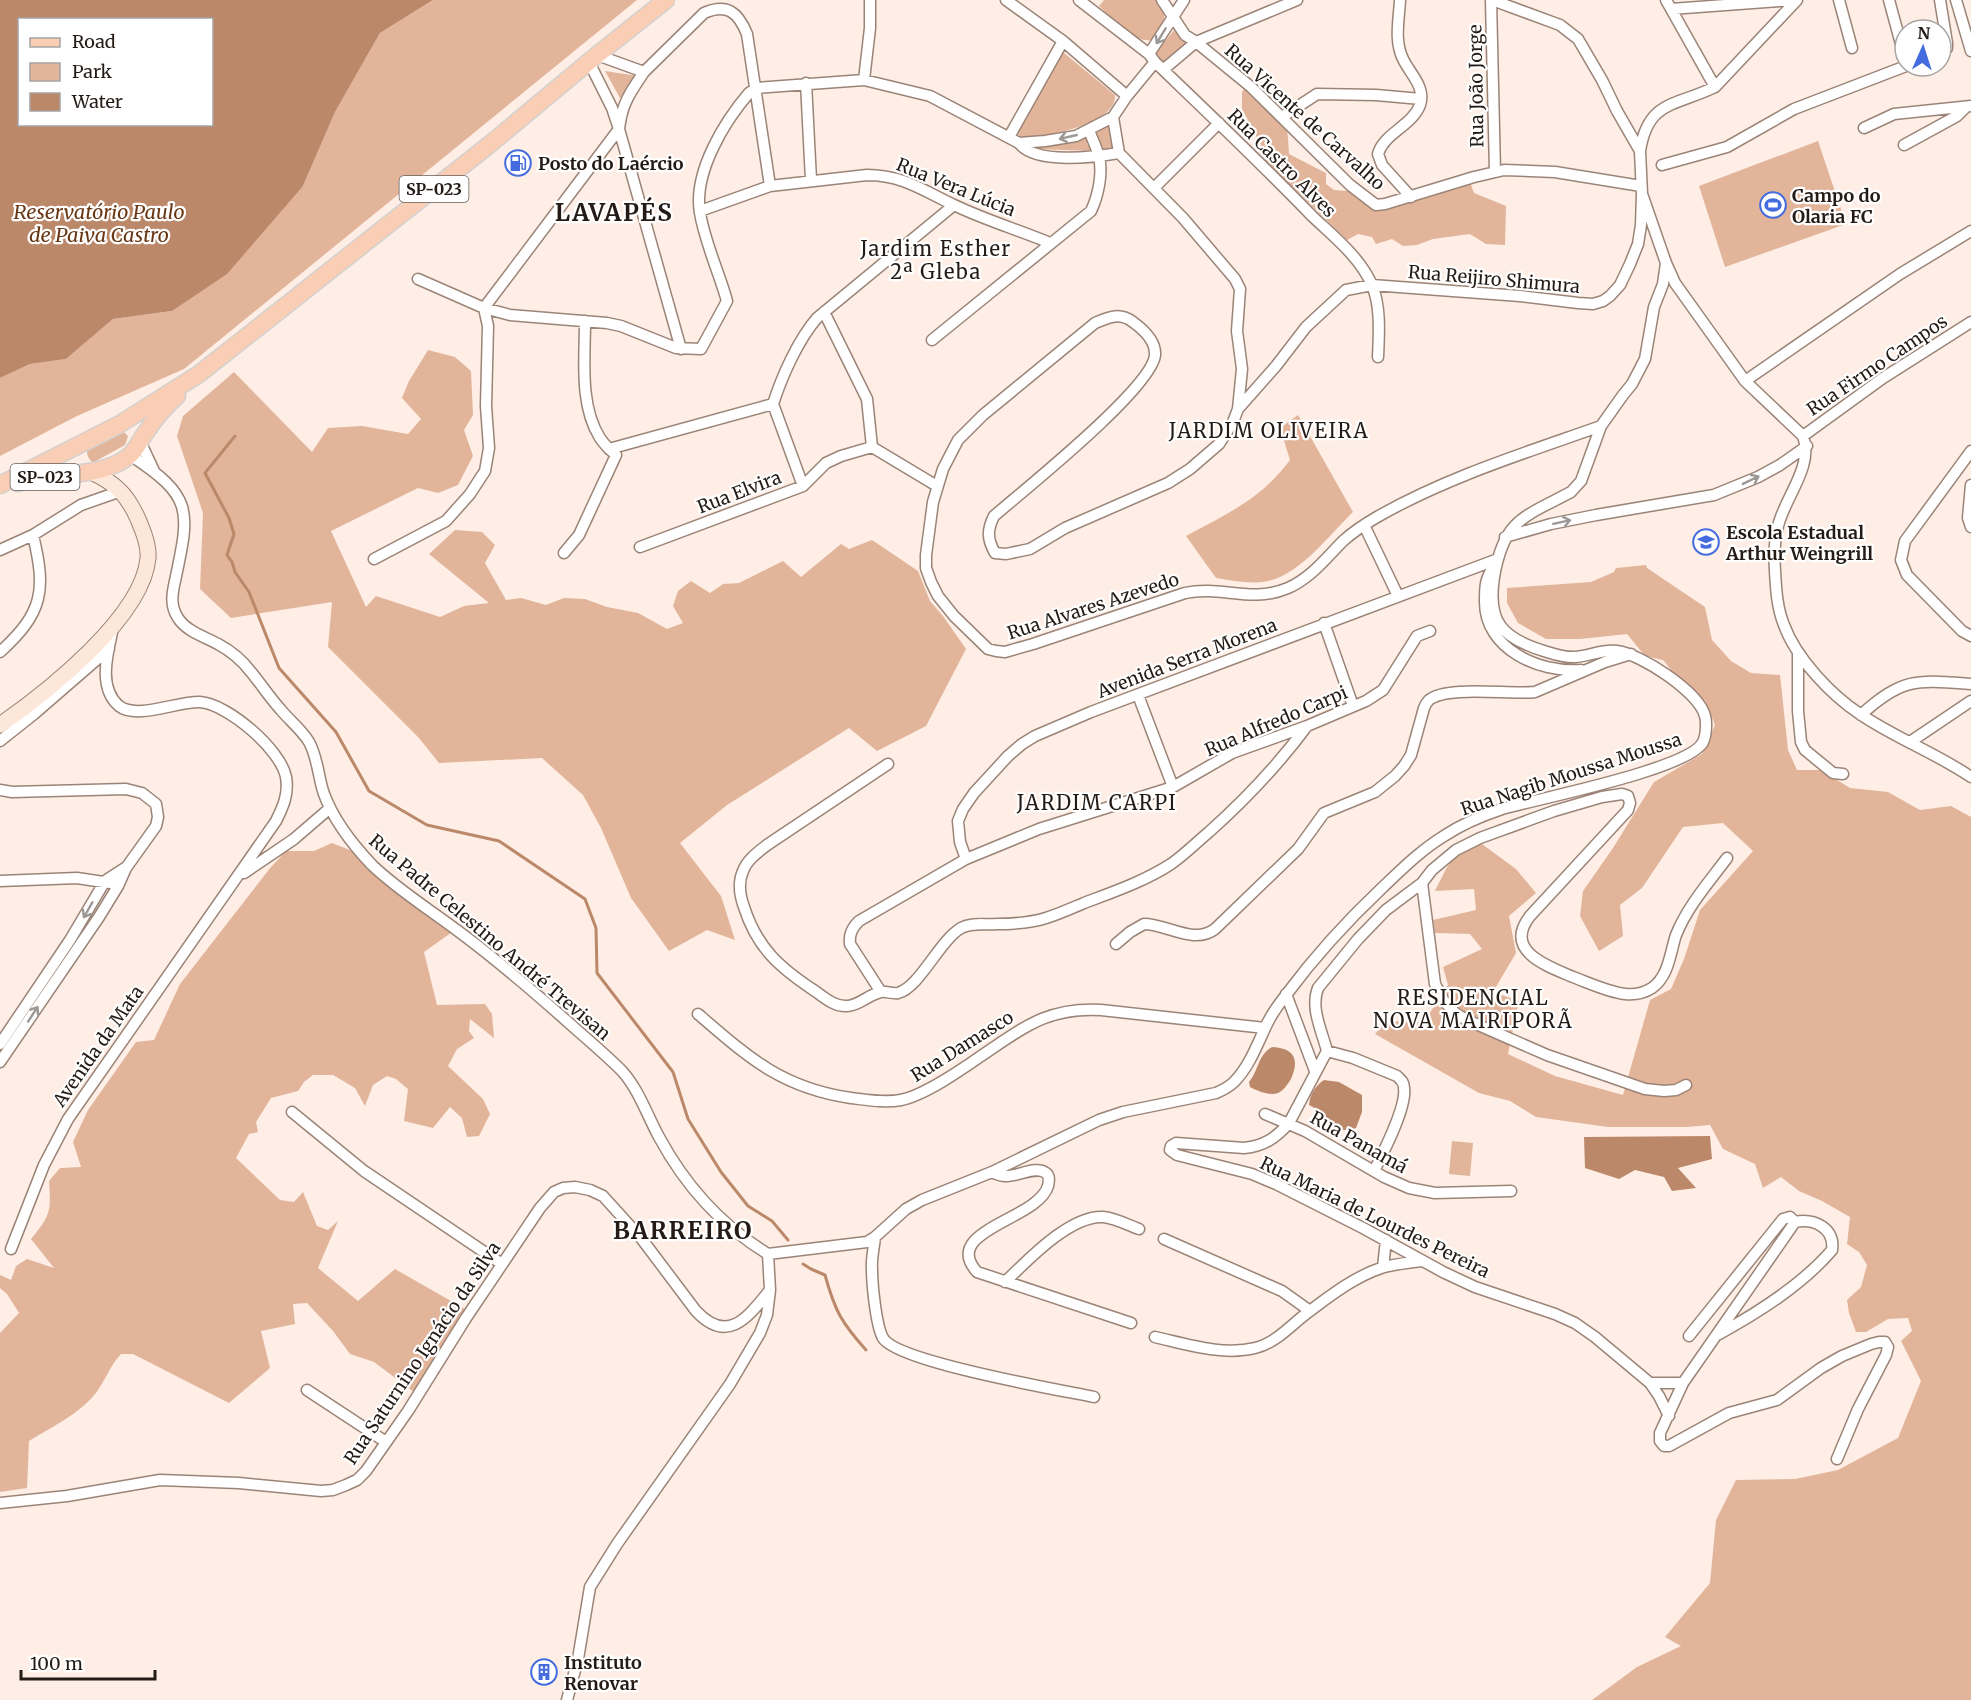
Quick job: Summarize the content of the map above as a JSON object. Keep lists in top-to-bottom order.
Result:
{
  "streets": {
    "main road": ["SP-023"],
    "street": [
      "Rua João Jorge",
      "Rua Vicente de Carvalho",
      "Rua Castro Alves",
      "Rua Vera Lúcia",
      "Rua Reijiro Shimura",
      "Rua Firmo Campos",
      "Rua Elvira",
      "Rua Alvares Azevedo",
      "Avenida Serra Morena",
      "Rua Alfredo Carpi",
      "Rua Nagib Moussa Moussa",
      "Rua Padre Celestino André Trevisan",
      "Avenida da Mata",
      "Rua Damasco",
      "Rua Panamá",
      "Rua Maria de Lourdes Pereira",
      "Rua Saturnino Ignácio da Silva"
    ]
  },
  "crossings": [
    ["Rua João Jorge", "Rua Vicente de Carvalho"],
    ["Rua Vicente de Carvalho", "Rua Reijiro Shimura"],
    ["Rua Castro Alves", "Rua Reijiro Shimura"],
    ["Rua Reijiro Shimura", "Rua Alvares Azevedo"],
    ["Rua Firmo Campos", "Rua Nagib Moussa Moussa"],
    ["Rua Alvares Azevedo", "Rua Nagib Moussa Moussa"],
    ["Avenida Serra Morena", "Rua Alfredo Carpi"],
    ["Avenida Serra Morena", "Rua Nagib Moussa Moussa"],
    ["Rua Nagib Moussa Moussa", "Rua Padre Celestino André Trevisan"],
    ["Rua Nagib Moussa Moussa", "Rua Damasco"],
    ["Rua Padre Celestino André Trevisan", "Avenida da Mata"],
    ["Rua Panamá", "Rua Maria de Lourdes Pereira"]
  ],
  "one_way": ["Rua Firmo Campos"],
  "districts": [
    "LAVAPÉS",
    "Jardim Esther 2ª Gleba",
    "JARDIM OLIVEIRA",
    "JARDIM CARPI",
    "RESIDENCIAL NOVA MAIRIPORÃ",
    "BARREIRO"
  ],
  "water": ["Reservatório Paulo de Paiva Castro"],
  "places": {
    "fuel station": ["Posto do Laércio"],
    "sports": ["Campo do Olaria FC"],
    "school or university": ["Escola Estadual Arthur Weingrill"],
    "building": ["Instituto Renovar"]
  },
  "legend": ["Road", "Park", "Water"],
  "scale_bar": "100 m",
  "north": "top"
}
